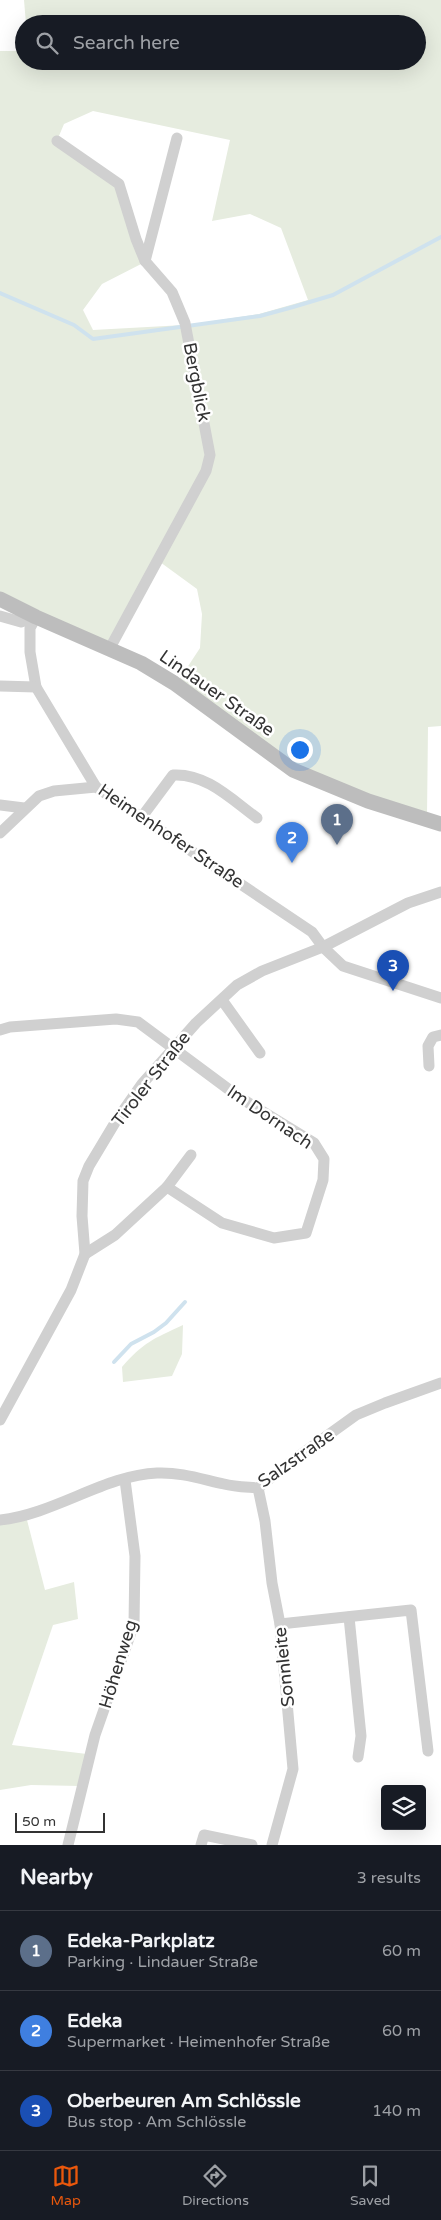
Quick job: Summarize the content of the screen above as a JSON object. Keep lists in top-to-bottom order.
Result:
{
  "streets": {
    "main road": ["Lindauer Straße"],
    "street": [
      "Bergblick",
      "Heimenhofer Straße",
      "Tiroler Straße",
      "Im Dornach",
      "Salzstraße",
      "Höhenweg",
      "Sonnleite"
    ]
  },
  "crossings": [
    ["Bergblick", "Lindauer Straße"],
    ["Lindauer Straße", "Heimenhofer Straße"],
    ["Heimenhofer Straße", "Tiroler Straße"],
    ["Tiroler Straße", "Im Dornach"],
    ["Salzstraße", "Höhenweg"],
    ["Salzstraße", "Sonnleite"]
  ],
  "scale_bar": "50 m",
  "page": {
    "search": "Search here",
    "pins": ["1", "2", "3"],
    "scale": "50 m",
    "heading": ["Nearby", "3 results"],
    "list": [
      {
        "mark": "1",
        "name": "Edeka-Parkplatz",
        "note": "Parking · Lindauer Straße",
        "value": "60 m"
      },
      {
        "mark": "2",
        "name": "Edeka",
        "note": "Supermarket · Heimenhofer Straße",
        "value": "60 m"
      },
      {
        "mark": "3",
        "name": "Oberbeuren Am Schlössle",
        "note": "Bus stop · Am Schlössle",
        "value": "140 m"
      }
    ],
    "nav": ["Map", "Directions", "Saved"]
  }
}
